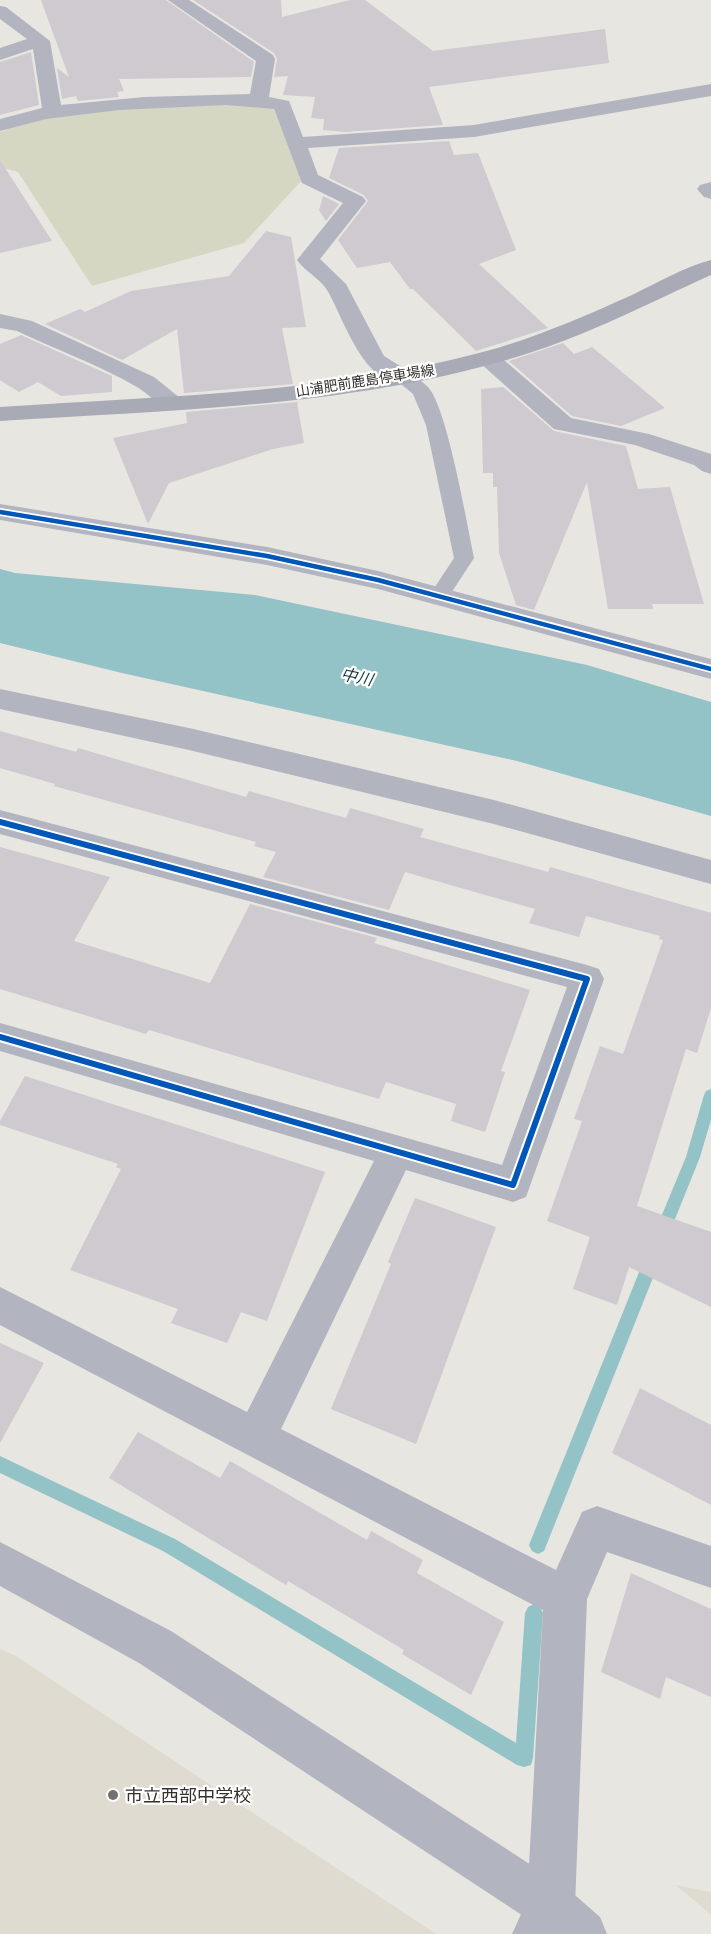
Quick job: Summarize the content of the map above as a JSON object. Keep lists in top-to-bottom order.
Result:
{
  "streets": {
    "main road": ["山浦肥前鹿島停車場線"]
  },
  "water": ["中川"],
  "places": ["市立西部中学校"]
}
